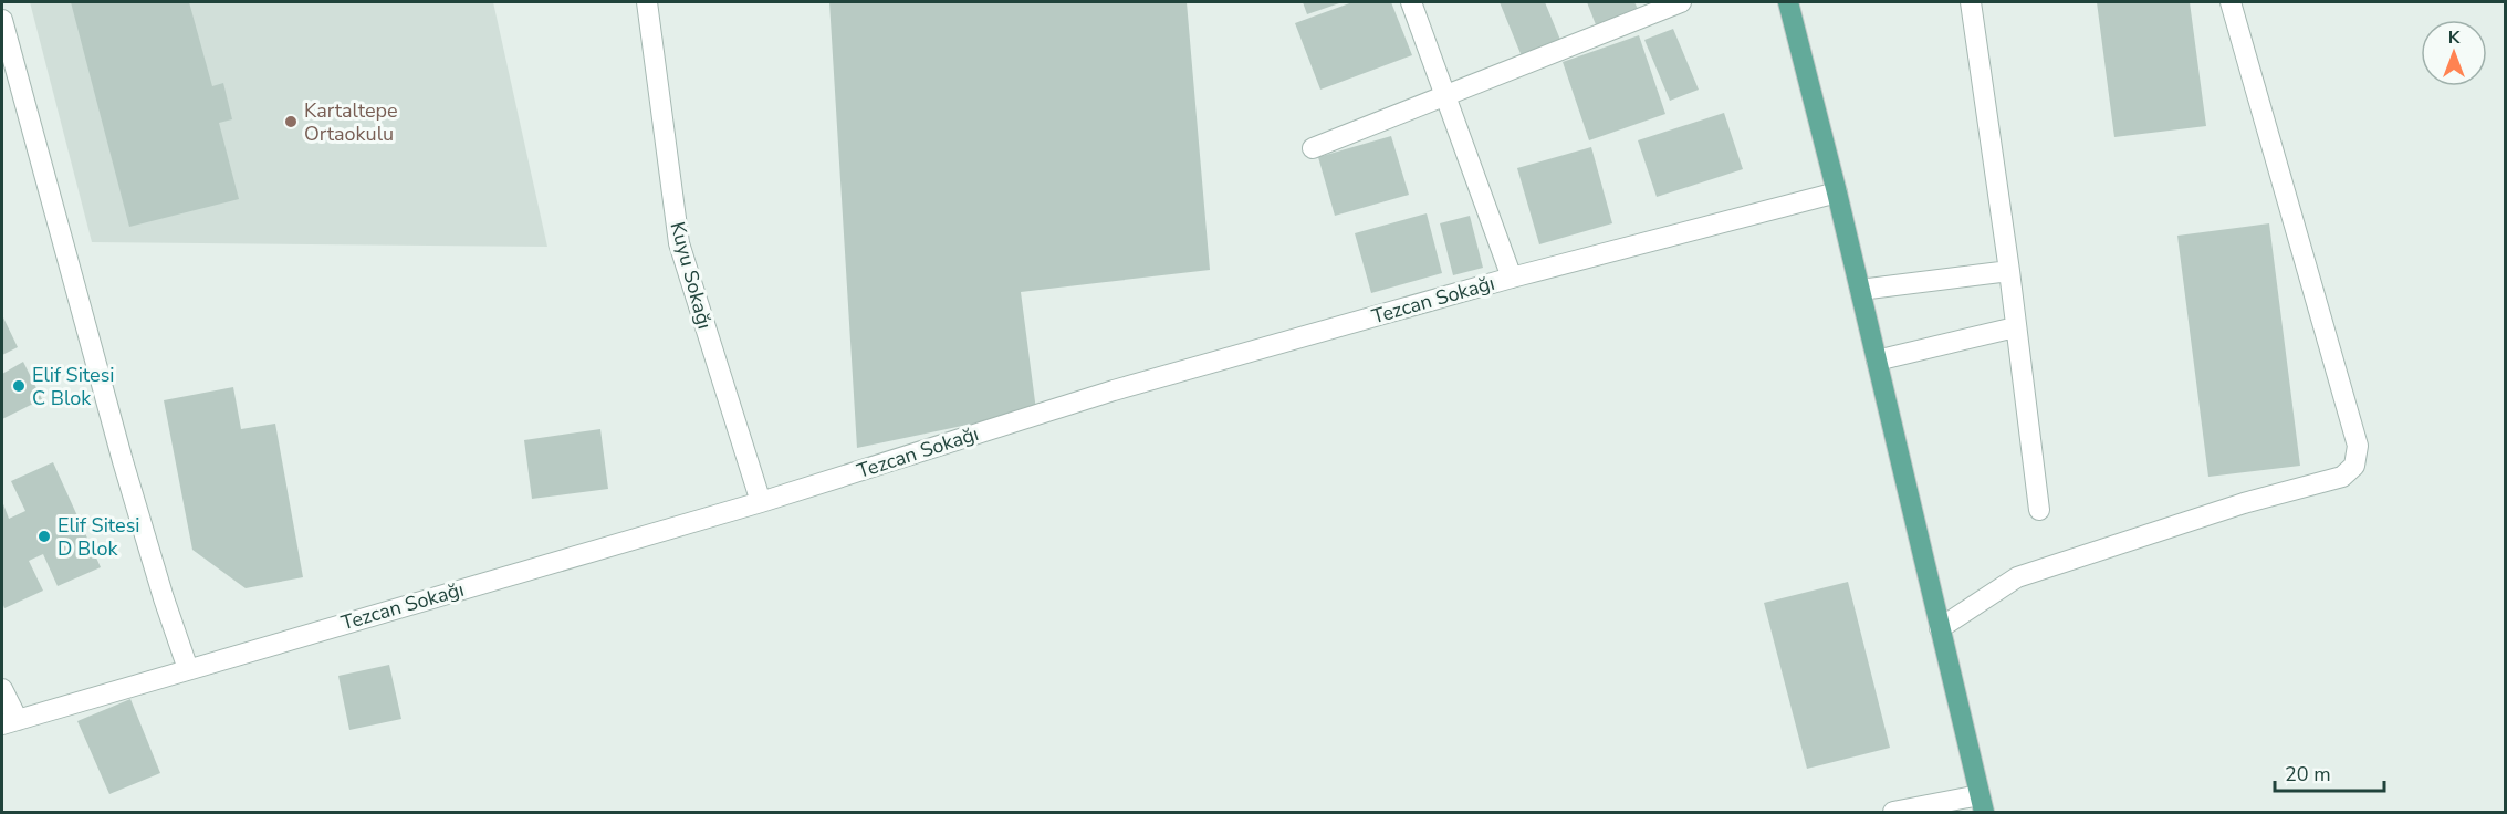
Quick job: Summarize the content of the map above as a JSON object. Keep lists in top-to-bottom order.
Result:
{
  "streets": {
    "street": ["Kuyu Sokağı", "Tezcan Sokağı"]
  },
  "crossings": [
    ["Kuyu Sokağı", "Tezcan Sokağı"]
  ],
  "places": ["Kartaltepe Ortaokulu", "Elif Sitesi C Blok", "Elif Sitesi D Blok"],
  "scale_bar": "20 m",
  "north": "top"
}
